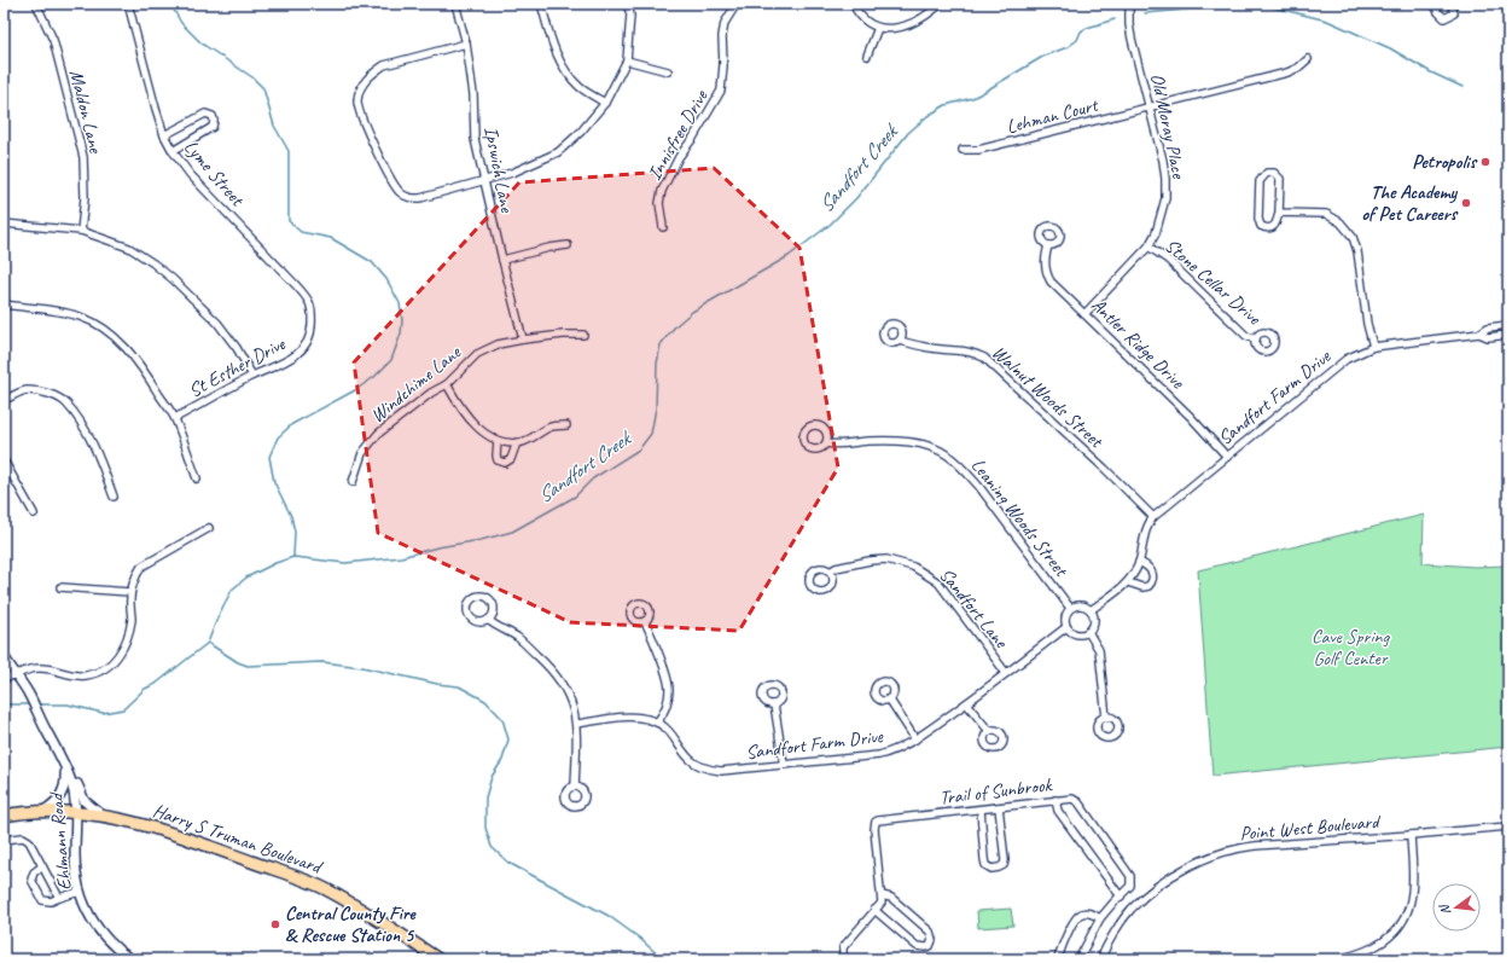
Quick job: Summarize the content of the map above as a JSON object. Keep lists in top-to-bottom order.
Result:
{
  "streets": {
    "main road": ["Harry S Truman Boulevard"],
    "street": [
      "Maldon Lane",
      "Lehman Court",
      "Old Moray Place",
      "Innisfree Drive",
      "Ipswich Lane",
      "Lyme Street",
      "Stone Cellar Drive",
      "Antler Ridge Drive",
      "St Esther Drive",
      "Windchime Lane",
      "Walnut Woods Street",
      "Sandfort Farm Drive",
      "Leaning Woods Street",
      "Sandfort Lane",
      "Trail of Sunbrook",
      "Point West Boulevard",
      "Ehlmann Road"
    ]
  },
  "crossings": [
    ["Lehman Court", "Old Moray Place"],
    ["Old Moray Place", "Stone Cellar Drive"],
    ["Old Moray Place", "Antler Ridge Drive"],
    ["Ipswich Lane", "Windchime Lane"],
    ["Lyme Street", "St Esther Drive"],
    ["Antler Ridge Drive", "Sandfort Farm Drive"],
    ["Walnut Woods Street", "Sandfort Farm Drive"],
    ["Sandfort Farm Drive", "Leaning Woods Street"],
    ["Sandfort Farm Drive", "Sandfort Lane"],
    ["Harry S Truman Boulevard", "Ehlmann Road"]
  ],
  "water": ["Sandfort Creek"],
  "parks": ["Cave Spring Golf Center"],
  "places": ["Petropolis", "The Academy of Pet Careers", "Central County Fire & Rescue Station 5"],
  "north": "left"
}
